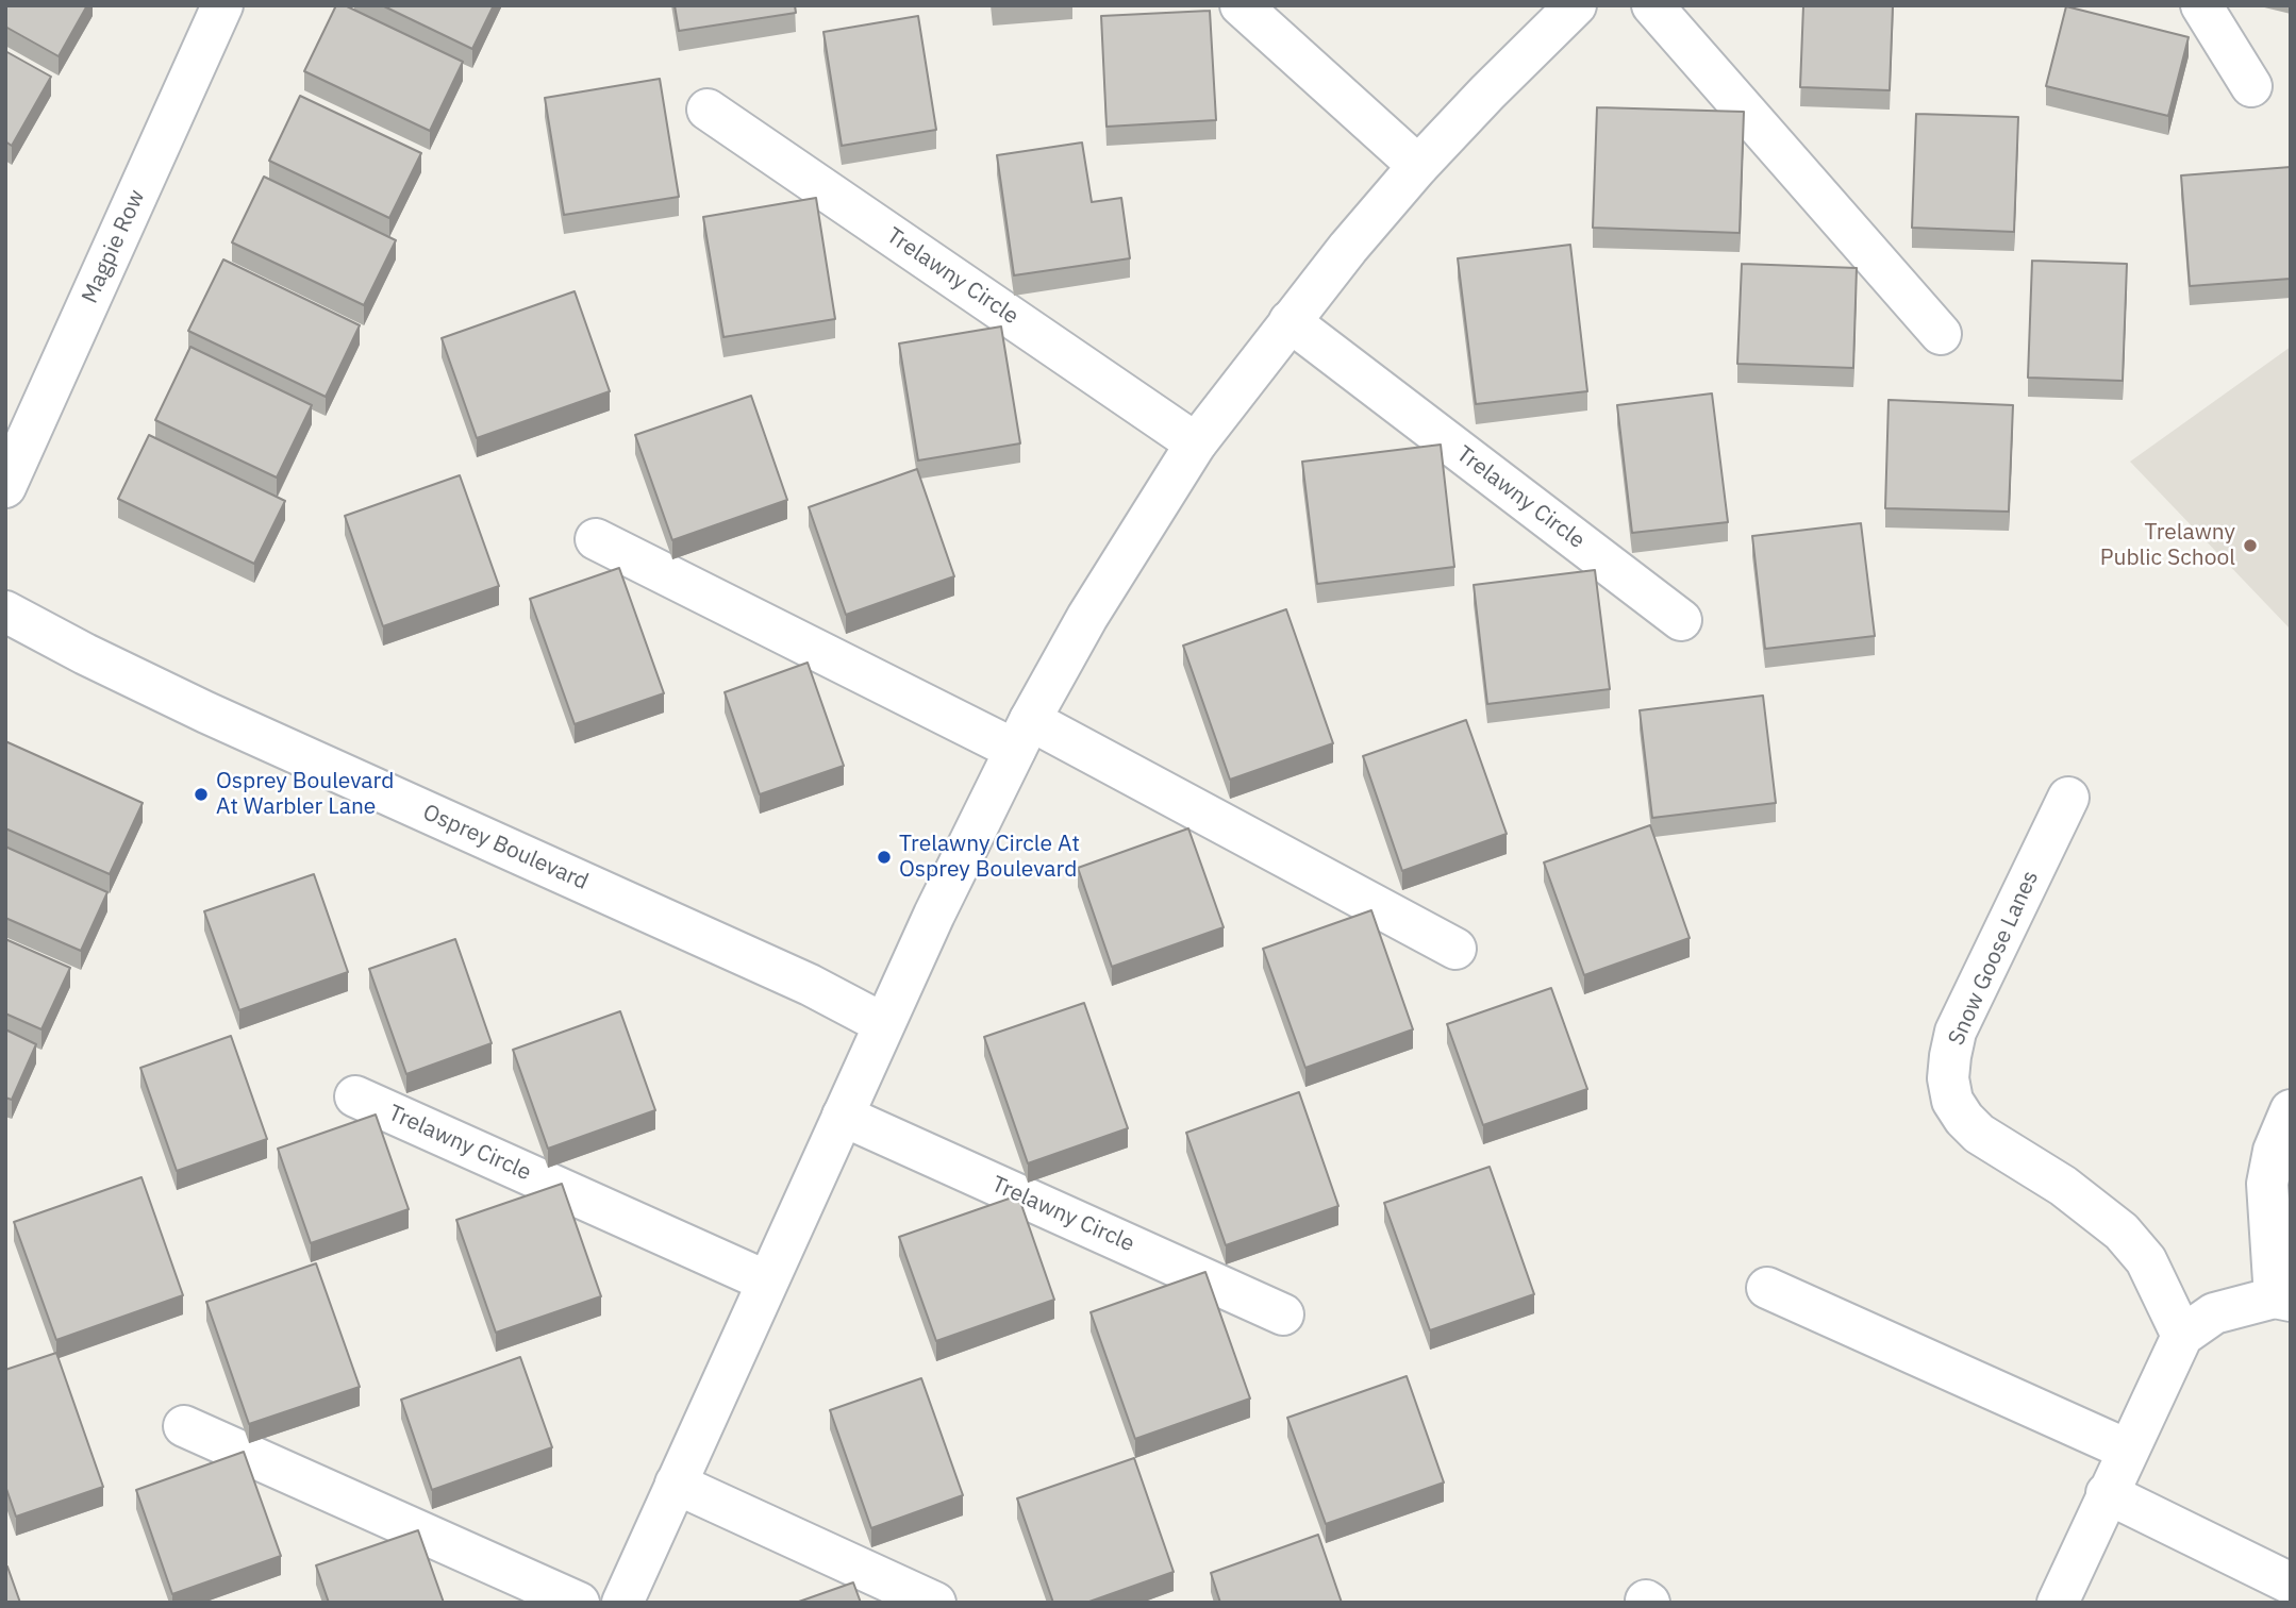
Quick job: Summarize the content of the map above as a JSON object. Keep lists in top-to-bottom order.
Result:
{
  "streets": {
    "street": [
      "Magpie Row",
      "Trelawny Circle",
      "Osprey Boulevard",
      "Snow Goose Lanes"
    ]
  },
  "places": ["Trelawny Public School", "Osprey Boulevard At Warbler Lane", "Trelawny Circle At Osprey Boulevard"]
}
